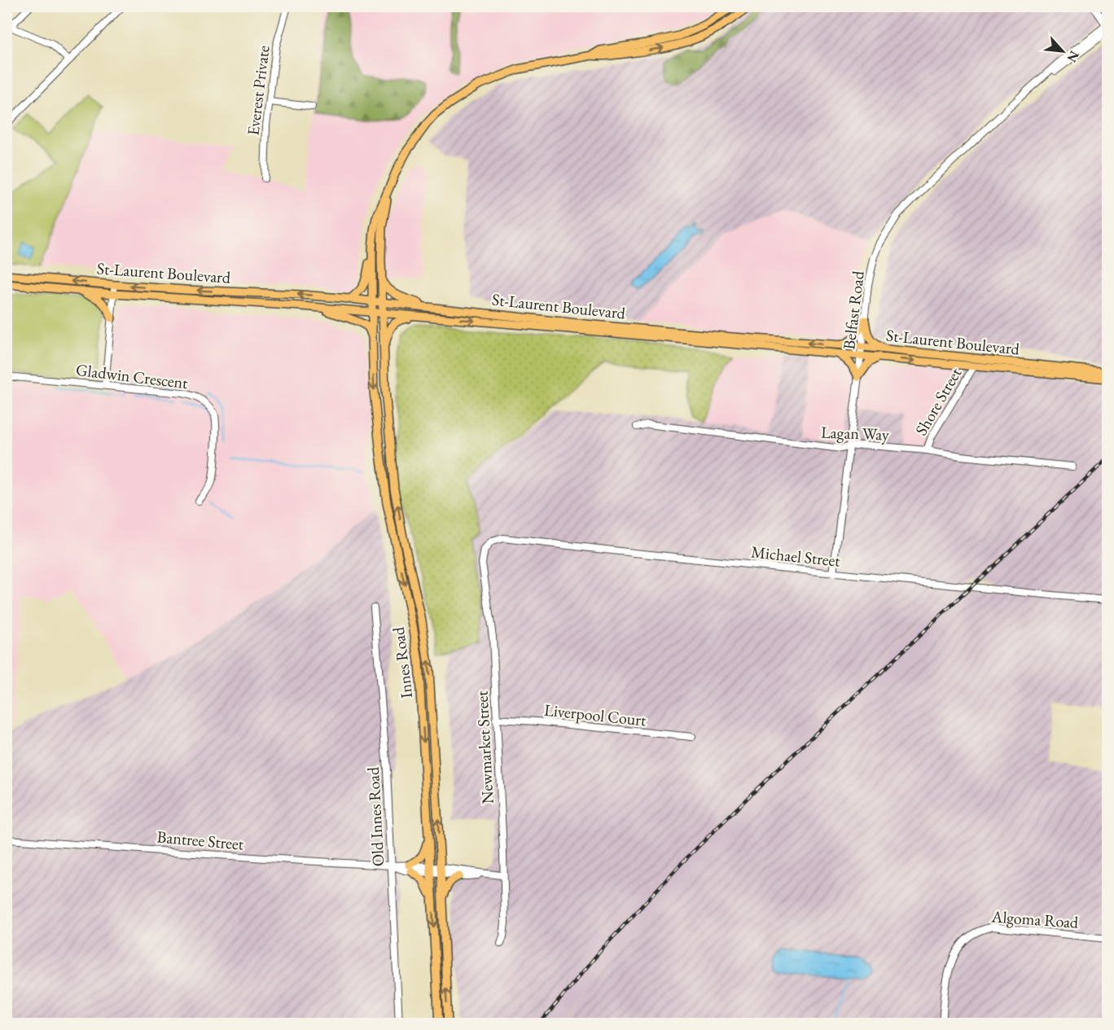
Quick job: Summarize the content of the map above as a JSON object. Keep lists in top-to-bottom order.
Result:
{
  "streets": {
    "main road": ["St-Laurent Boulevard", "Innes Road"],
    "street": [
      "Everest Private",
      "Belfast Road",
      "Gladwin Crescent",
      "Shore Street",
      "Lagan Way",
      "Michael Street",
      "Liverpool Court",
      "Newmarket Street",
      "Old Innes Road",
      "Bantree Street",
      "Algoma Road"
    ]
  },
  "crossings": [
    ["St-Laurent Boulevard", "Belfast Road"],
    ["St-Laurent Boulevard", "Shore Street"],
    ["St-Laurent Boulevard", "Innes Road"],
    ["Belfast Road", "Lagan Way"],
    ["Belfast Road", "Michael Street"],
    ["Shore Street", "Lagan Way"],
    ["Michael Street", "Newmarket Street"],
    ["Innes Road", "Bantree Street"],
    ["Liverpool Court", "Newmarket Street"],
    ["Newmarket Street", "Bantree Street"],
    ["Old Innes Road", "Bantree Street"]
  ],
  "north": "bottom right"
}
